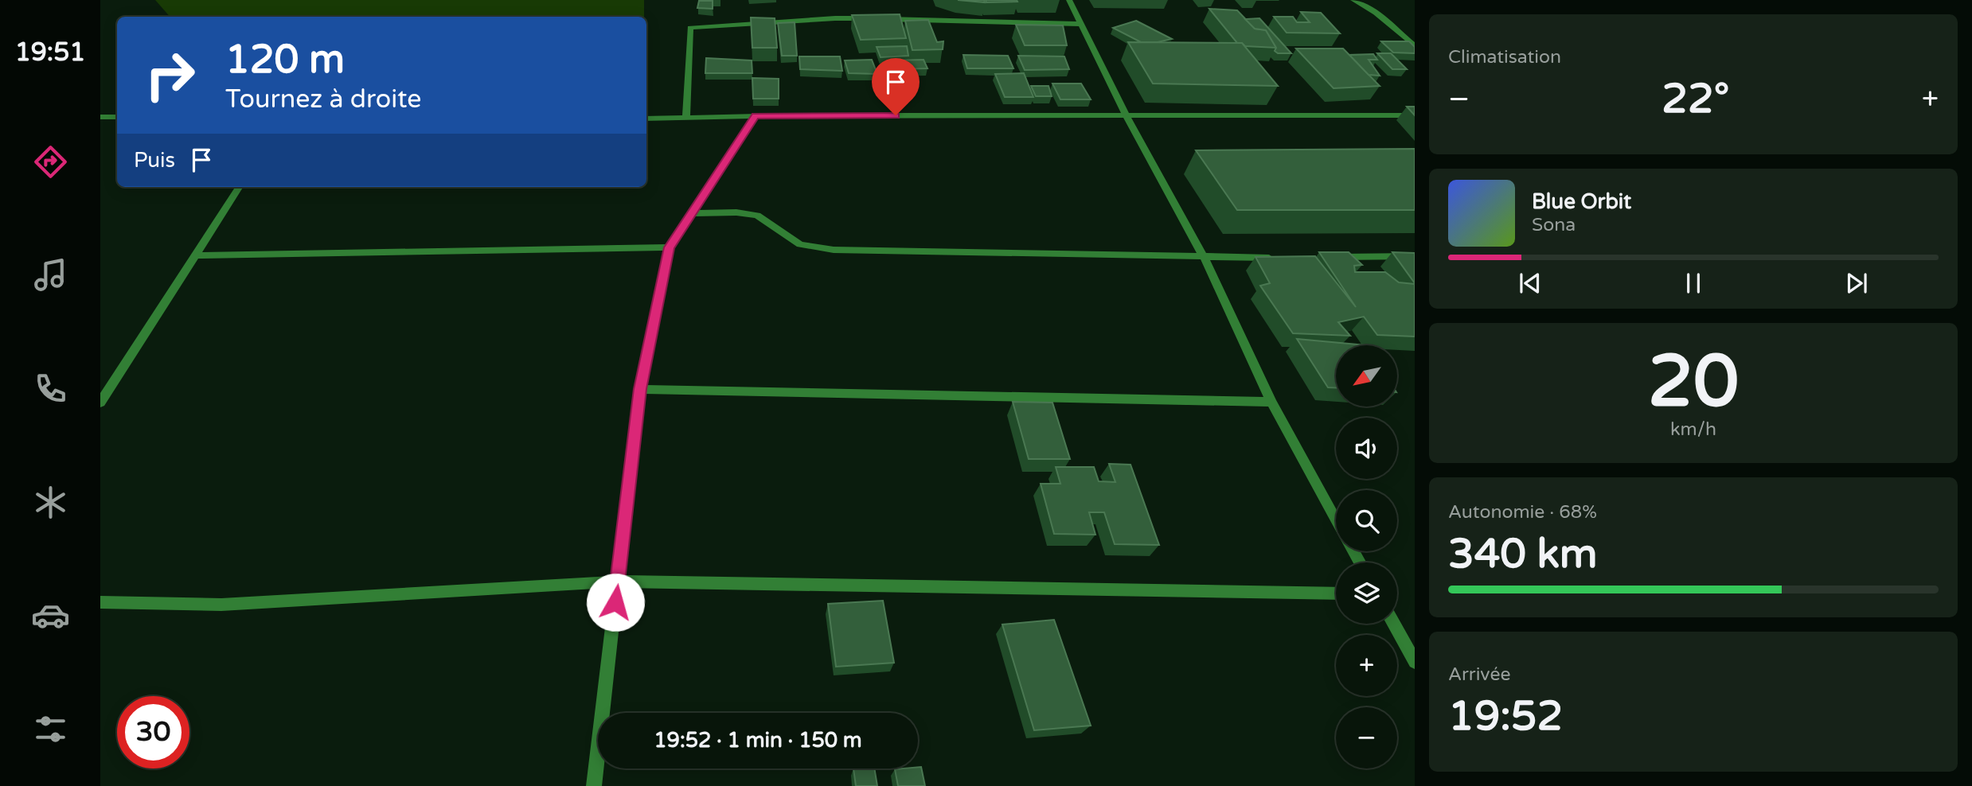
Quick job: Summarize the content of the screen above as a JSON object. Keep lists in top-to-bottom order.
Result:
{
  "north": "bottom left",
  "page": {
    "tabs": "19:51",
    "tile": [
      "Climatisation",
      ["20", "km/h"],
      ["Autonomie · 68%", "340 km"],
      ["Arrivée", "19:52"]
    ],
    "turn": ["120 m", "Tournez à droite"],
    "heat": ["−", "22°", "+"],
    "then": "Puis",
    "song": ["Blue Orbit", "Sona"],
    "map_buttons": ["+", "−"],
    "limit": "30",
    "trip": "19:52 · 1 min · 150 m"
  }
}
